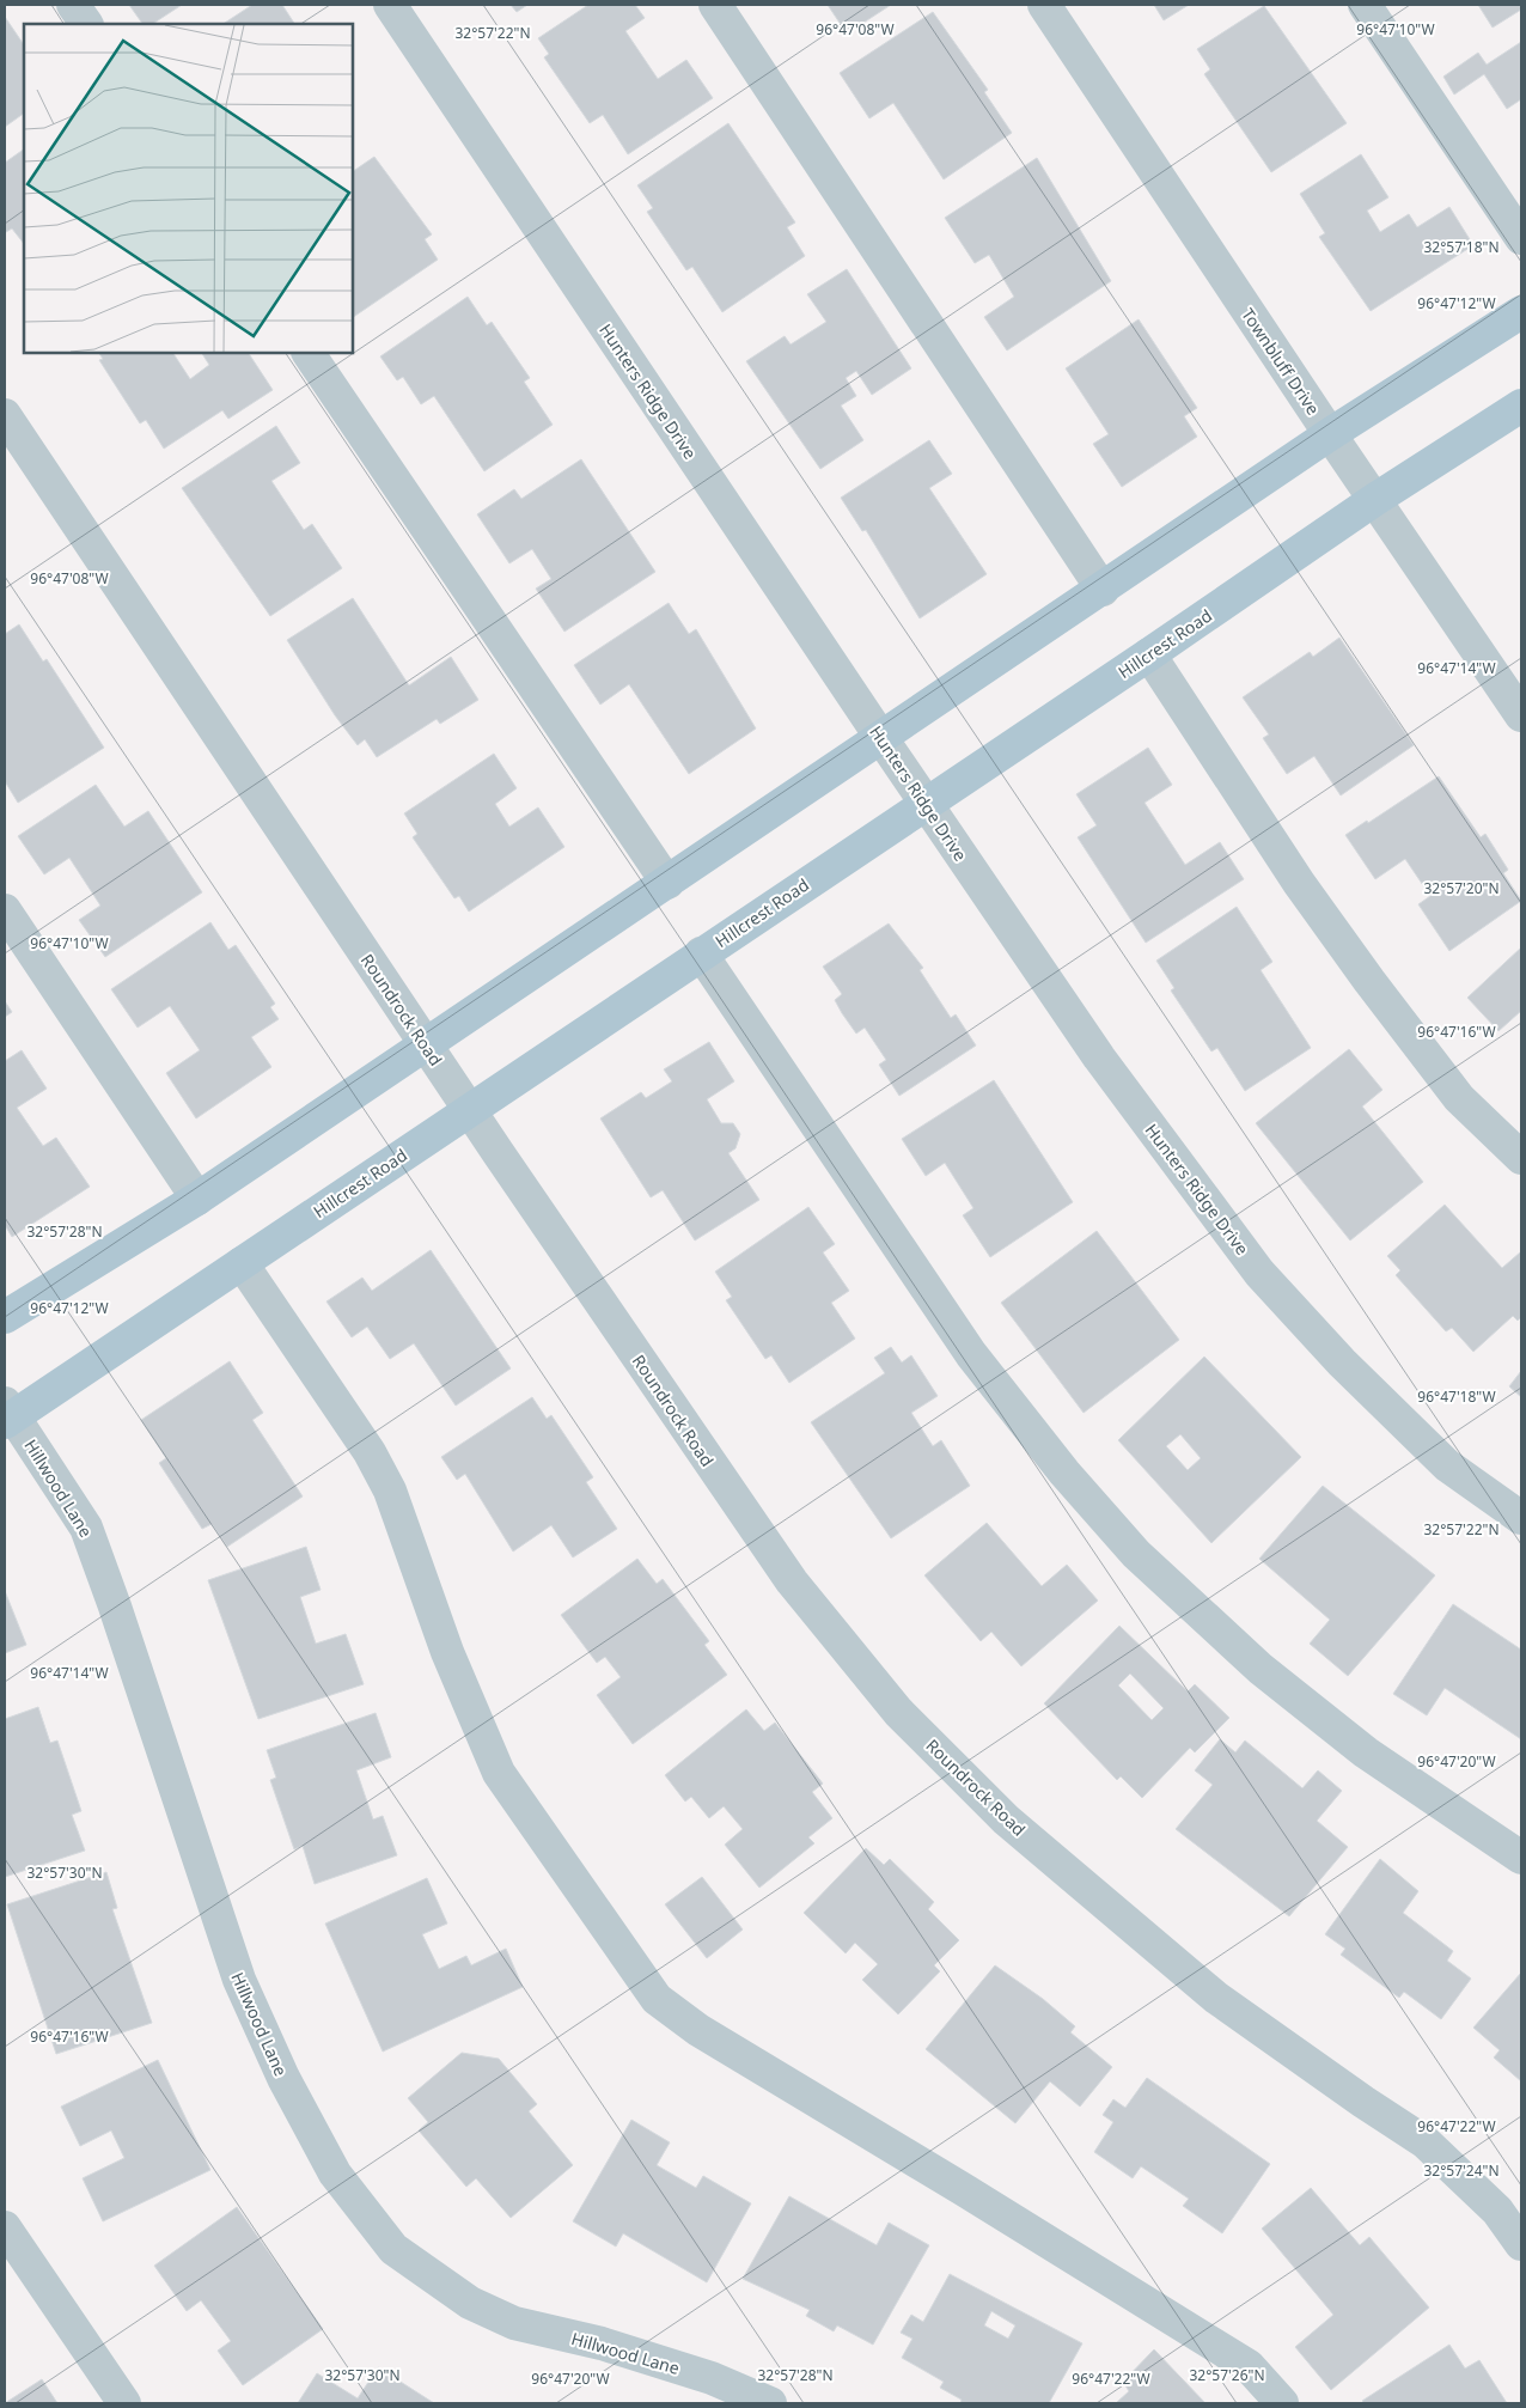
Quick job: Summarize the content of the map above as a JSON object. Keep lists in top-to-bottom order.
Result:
{
  "streets": {
    "main road": ["Hillcrest Road"],
    "street": [
      "Townbluff Drive",
      "Hunters Ridge Drive",
      "Roundrock Road",
      "Hillwood Lane"
    ]
  },
  "crossings": [
    ["Townbluff Drive", "Hillcrest Road"],
    ["Hunters Ridge Drive", "Hillcrest Road"],
    ["Hillcrest Road", "Roundrock Road"],
    ["Hillcrest Road", "Hillwood Lane"]
  ],
  "coordinates": [
    "96°47'08\"W",
    "96°47'10\"W",
    "32°57'22\"N",
    "32°57'18\"N",
    "96°47'12\"W",
    "96°47'14\"W",
    "32°57'20\"N",
    "96°47'16\"W",
    "32°57'28\"N",
    "96°47'18\"W",
    "96°47'20\"W",
    "32°57'30\"N",
    "96°47'22\"W",
    "32°57'24\"N",
    "32°57'26\"N"
  ]
}
